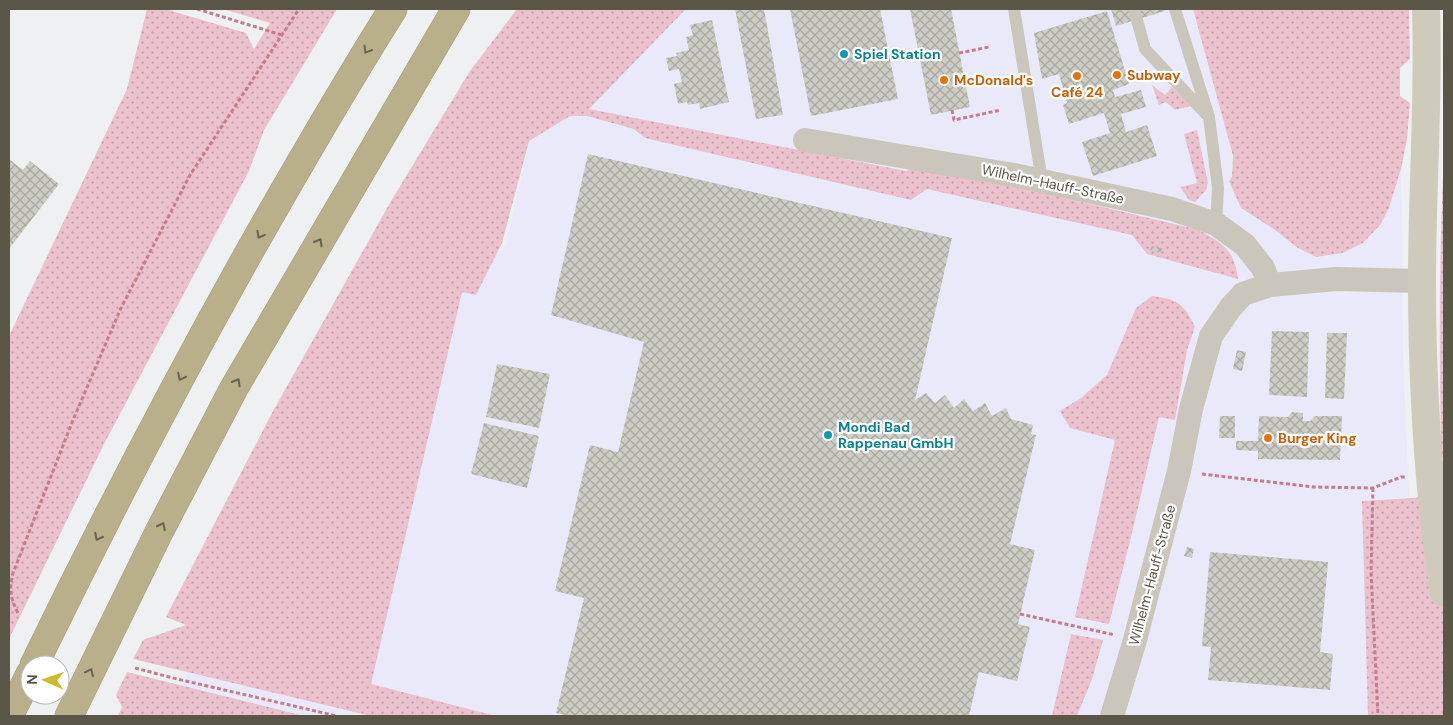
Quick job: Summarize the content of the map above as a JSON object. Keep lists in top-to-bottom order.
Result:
{
  "streets": {
    "street": ["Wilhelm-Hauff-Straße"]
  },
  "places": [
    "Spiel Station",
    "Subway",
    "Café 24",
    "McDonald's",
    "Mondi Bad Rappenau GmbH",
    "Burger King"
  ],
  "north": "left"
}
